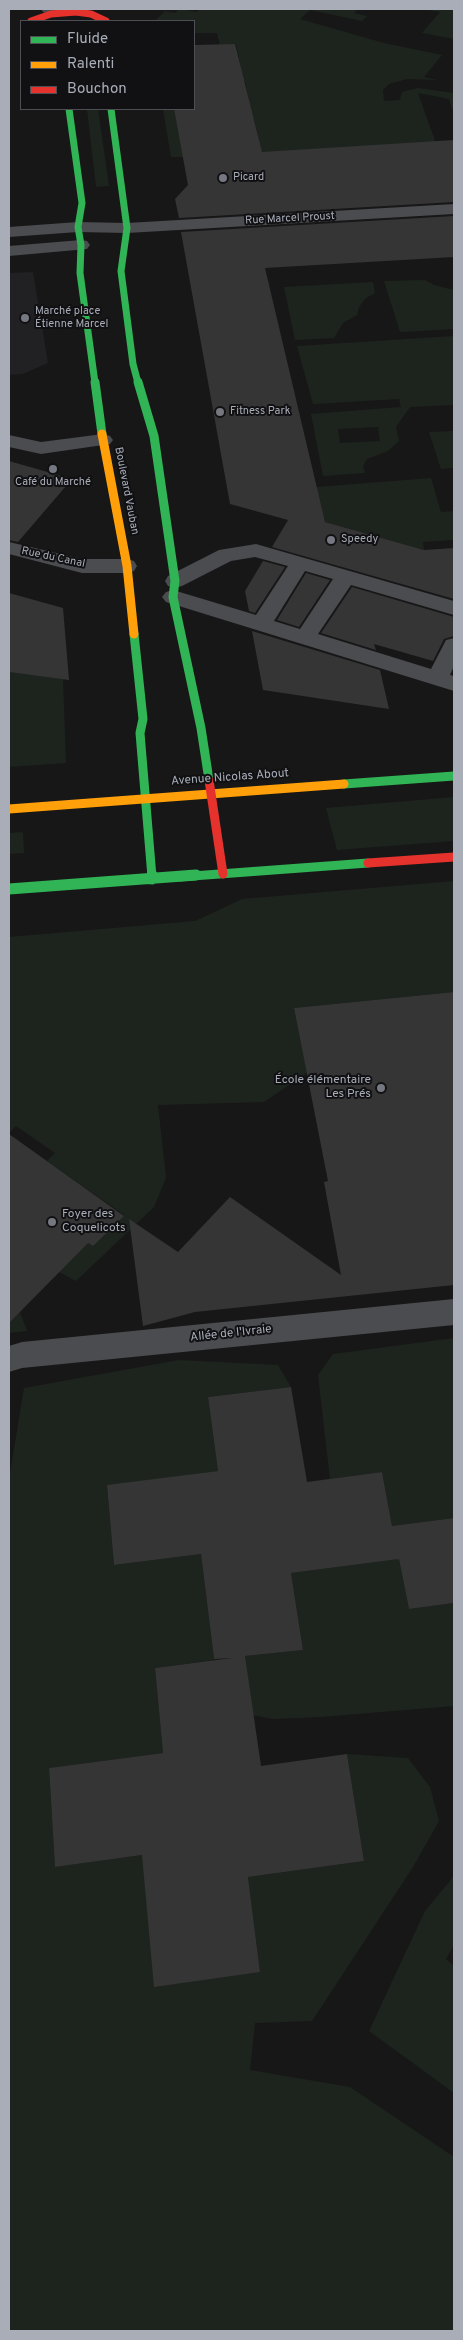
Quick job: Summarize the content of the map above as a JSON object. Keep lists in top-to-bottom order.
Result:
{
  "streets": {
    "street": [
      "Rue Marcel Proust",
      "Boulevard Vauban",
      "Rue du Canal",
      "Avenue Nicolas About",
      "Allée de l'Ivraie"
    ]
  },
  "crossings": [
    ["Boulevard Vauban", "Rue du Canal"],
    ["Boulevard Vauban", "Avenue Nicolas About"]
  ],
  "places": [
    "Picard",
    "Marché place Étienne Marcel",
    "Fitness Park",
    "Café du Marché",
    "Speedy",
    "École élémentaire Les Prés",
    "Foyer des Coquelicots"
  ],
  "legend": ["Fluide", "Ralenti", "Bouchon"]
}
